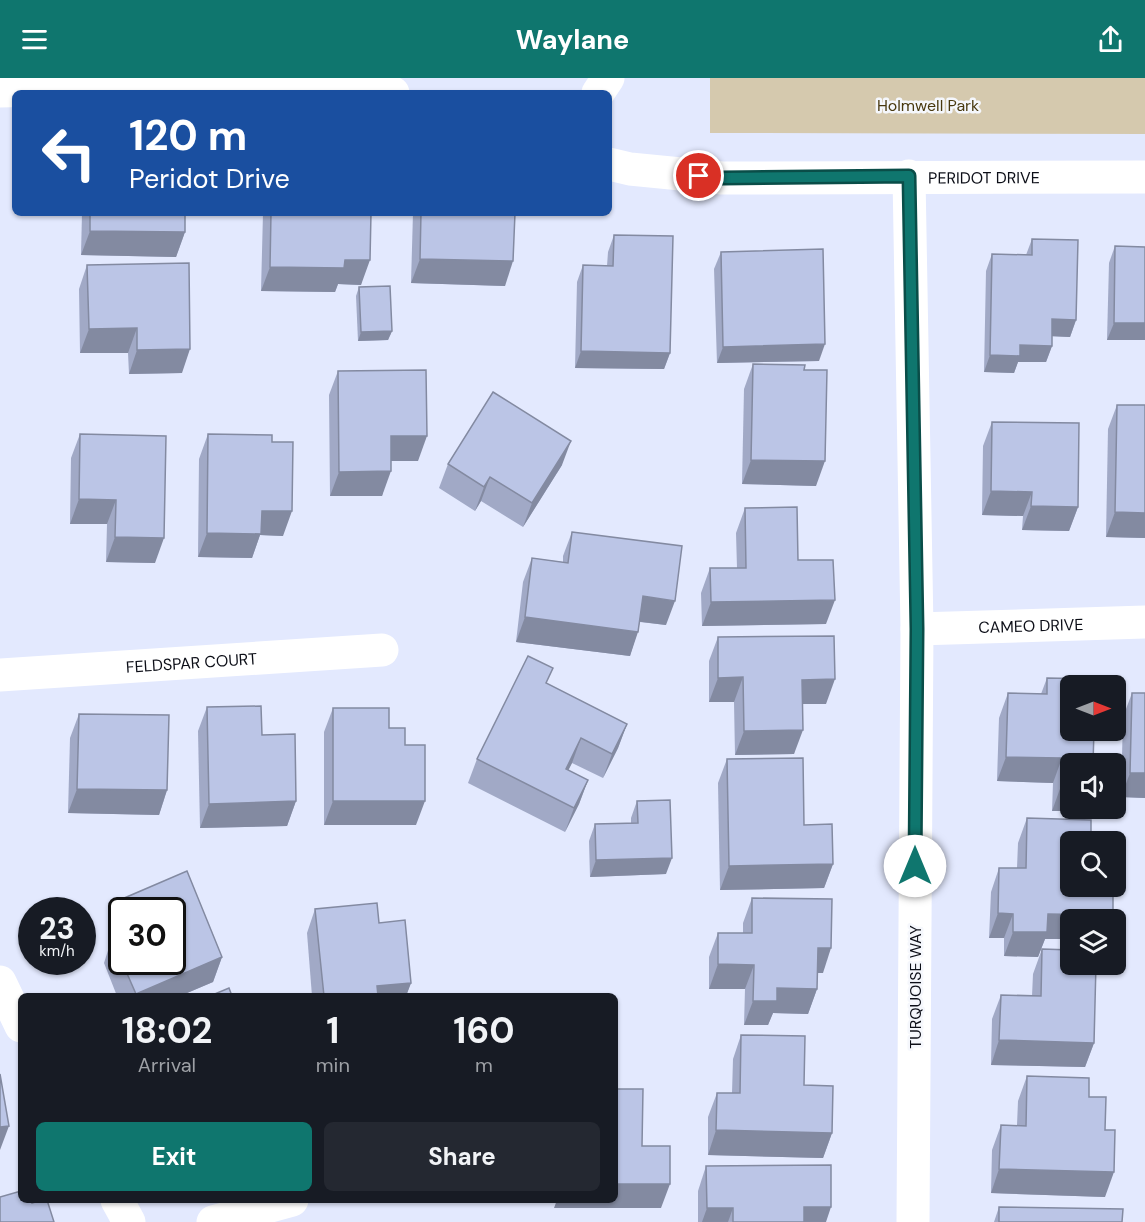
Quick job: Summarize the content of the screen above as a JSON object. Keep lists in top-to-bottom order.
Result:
{
  "streets": {
    "street": [
      "PERIDOT DRIVE",
      "CAMEO DRIVE",
      "FELDSPAR COURT",
      "TURQUOISE WAY"
    ]
  },
  "crossings": [
    ["PERIDOT DRIVE", "TURQUOISE WAY"],
    ["CAMEO DRIVE", "TURQUOISE WAY"]
  ],
  "parks": ["Holmwell Park"],
  "north": "right",
  "page": {
    "header": "Waylane",
    "turn": ["120 m", "Peridot Drive"],
    "speed": "23 km/h",
    "limit": "30",
    "eta": [
      "18:02",
      "Arrival",
      "1",
      "min",
      "160",
      "m"
    ],
    "buttons": ["Exit", "Share"]
  }
}
